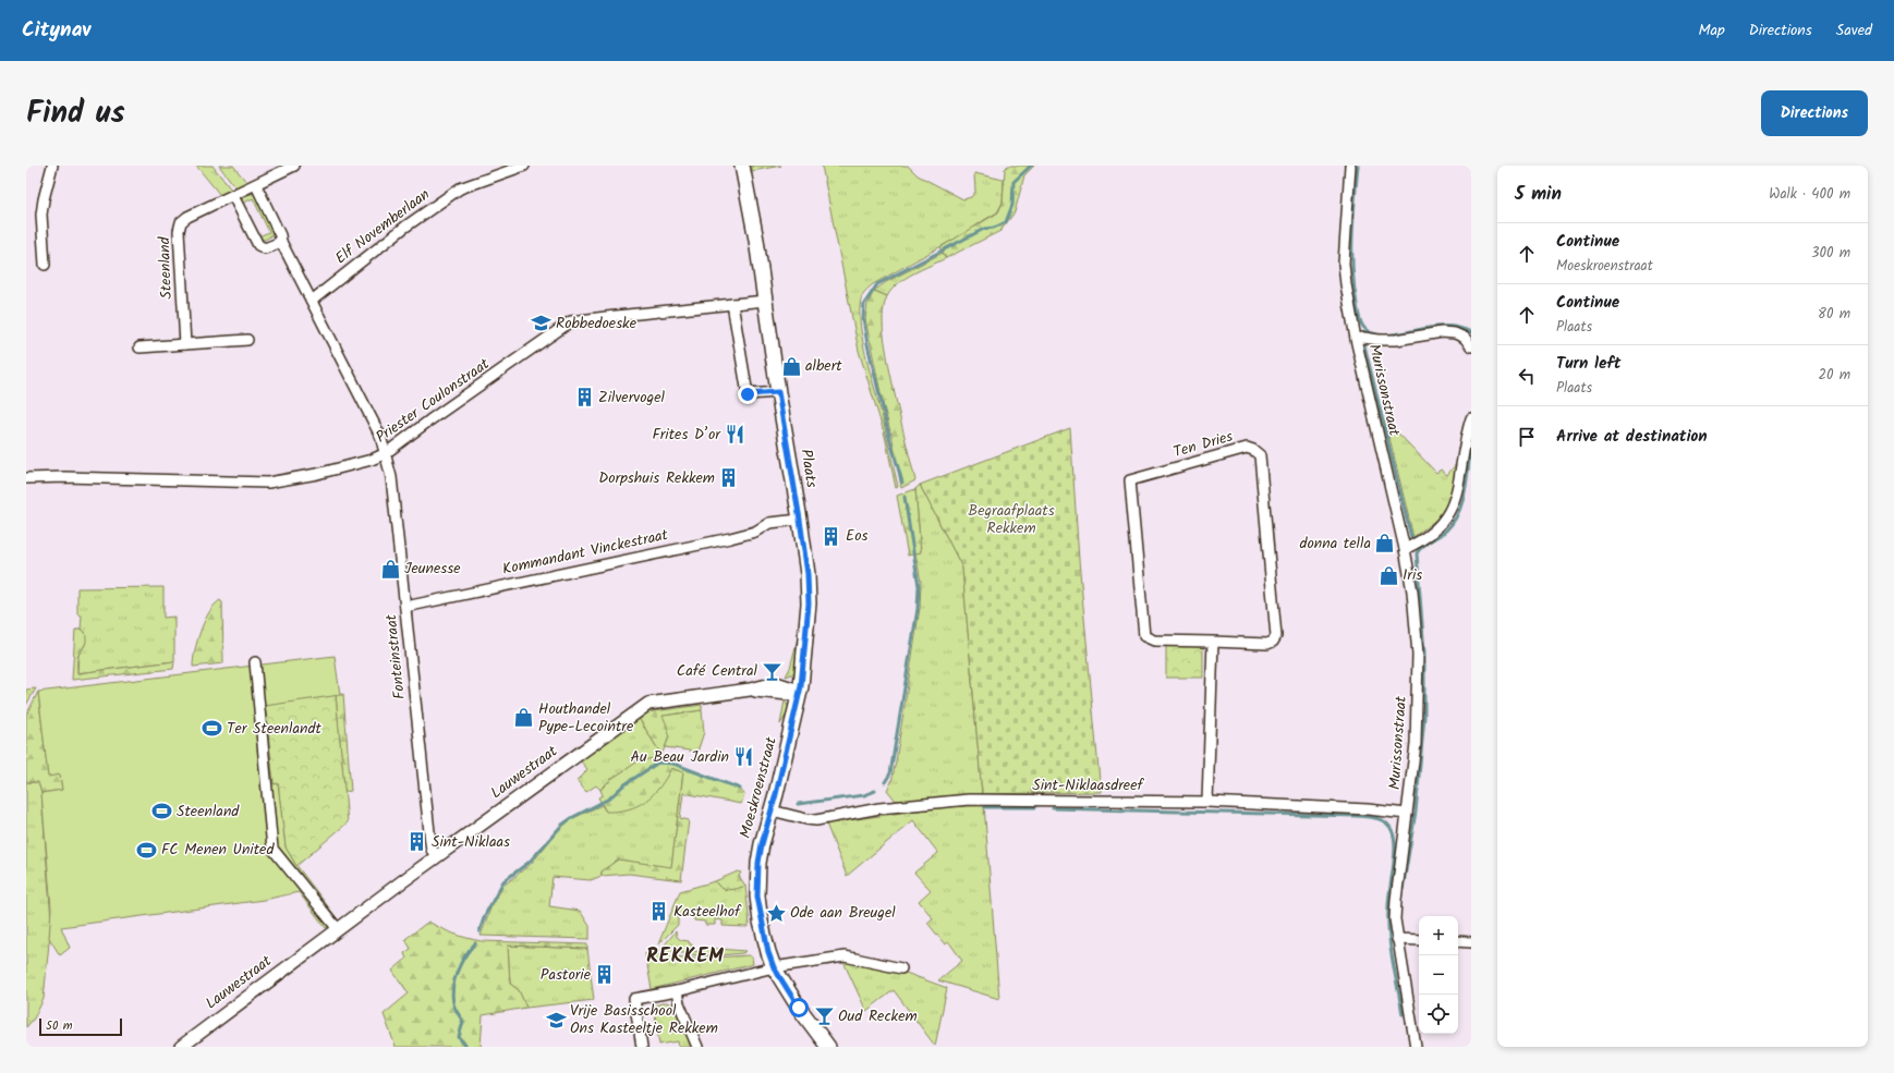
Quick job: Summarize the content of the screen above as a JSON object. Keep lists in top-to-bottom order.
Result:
{
  "streets": {
    "main road": ["Plaats", "Moeskroenstraat"],
    "street": [
      "Elf Novemberlaan",
      "Steenland",
      "Murissonstraat",
      "Priester Coulonstraat",
      "Ten Dries",
      "Kommandant Vinckestraat",
      "Fonteinstraat",
      "Lauwestraat",
      "Sint-Niklaasdreef"
    ]
  },
  "crossings": [
    ["Murissonstraat", "Sint-Niklaasdreef"],
    ["Priester Coulonstraat", "Plaats"],
    ["Priester Coulonstraat", "Fonteinstraat"],
    ["Plaats", "Kommandant Vinckestraat"],
    ["Plaats", "Moeskroenstraat"],
    ["Kommandant Vinckestraat", "Fonteinstraat"],
    ["Kommandant Vinckestraat", "Moeskroenstraat"],
    ["Fonteinstraat", "Lauwestraat"],
    ["Lauwestraat", "Moeskroenstraat"],
    ["Sint-Niklaasdreef", "Moeskroenstraat"]
  ],
  "districts": ["REKKEM"],
  "parks": ["Begraafplaats Rekkem"],
  "places": {
    "school or university": ["Robbedoeske", "Vrije Basisschool Ons Kasteeltje Rekkem"],
    "shop": [
      "albert",
      "donna tella",
      "Jeunesse",
      "Iris",
      "Houthandel Pype-Lecointre"
    ],
    "building": [
      "Zilvervogel",
      "Dorpshuis Rekkem",
      "Eos",
      "Sint-Niklaas",
      "Kasteelhof",
      "Pastorie"
    ],
    "restaurant": ["Frites D’or", "Au Beau Jardin"],
    "bar": ["Café Central", "Oud Reckem"],
    "sports": ["Ter Steenlandt", "Steenland", "FC Menen United"],
    "place": ["Ode aan Breugel"]
  },
  "scale_bar": "50 m",
  "page": {
    "header": "Citynav",
    "nav": ["Map", "Directions", "Saved"],
    "title": "Find us",
    "buttons": "Directions",
    "heading": ["5 min", "Walk · 400 m"],
    "list": [
      ["Continue", "Moeskroenstraat", "300 m"],
      ["Continue", "Plaats", "80 m"],
      ["Turn left", "Plaats", "20 m"],
      "Arrive at destination"
    ],
    "map_buttons": ["+", "−"],
    "scale": "50 m"
  }
}
